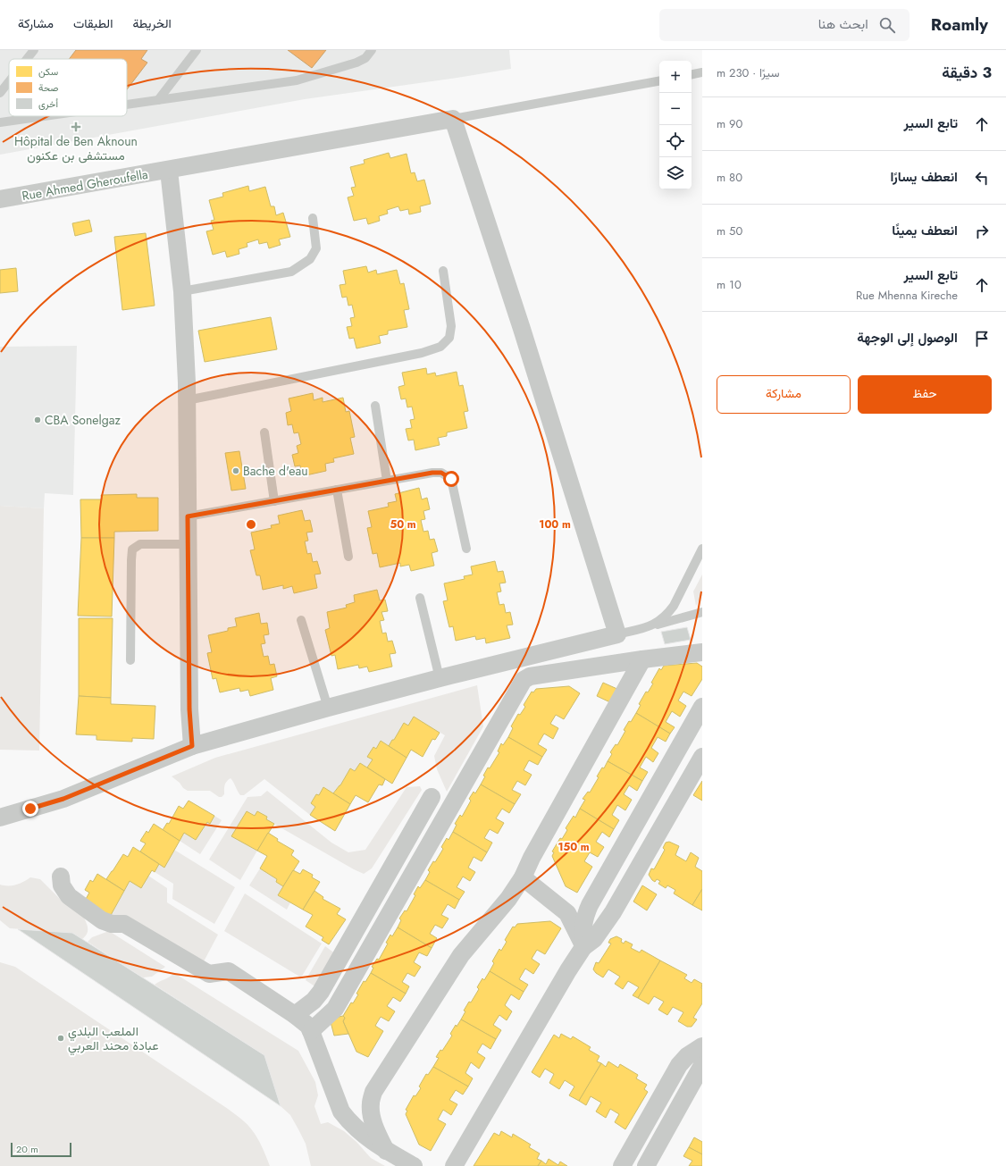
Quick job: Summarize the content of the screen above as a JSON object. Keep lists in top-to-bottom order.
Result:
{
  "streets": {
    "street": ["Rue Ahmed Gheroufella"]
  },
  "places": {
    "health": ["Hôpital de Ben Aknoun مستشفى بن عكنون"],
    "other": ["CBA Sonelgaz", "Bache d'eau", "الملعب البلدي عبادة محند العربي"]
  },
  "legend": ["سكن", "صحة", "أخرى"],
  "scale_bar": "20 m",
  "page": {
    "header": "Roamly",
    "search": "ابحث هنا",
    "nav": ["الخريطة", "الطبقات", "مشاركة"],
    "heading": ["3 دقيقة", "سيرًا · 230 m"],
    "map_buttons": ["+", "−"],
    "list": [
      ["تابع السير", "90 m"],
      ["انعطف يسارًا", "80 m"],
      ["انعطف يمينًا", "50 m"],
      ["تابع السير", "Rue Mhenna Kireche", "10 m"],
      "الوصول إلى الوجهة"
    ],
    "buttons": ["حفظ", "مشاركة"],
    "scale": "20 m"
  },
  "rings": ["50 m", "100 m", "150 m"]
}
